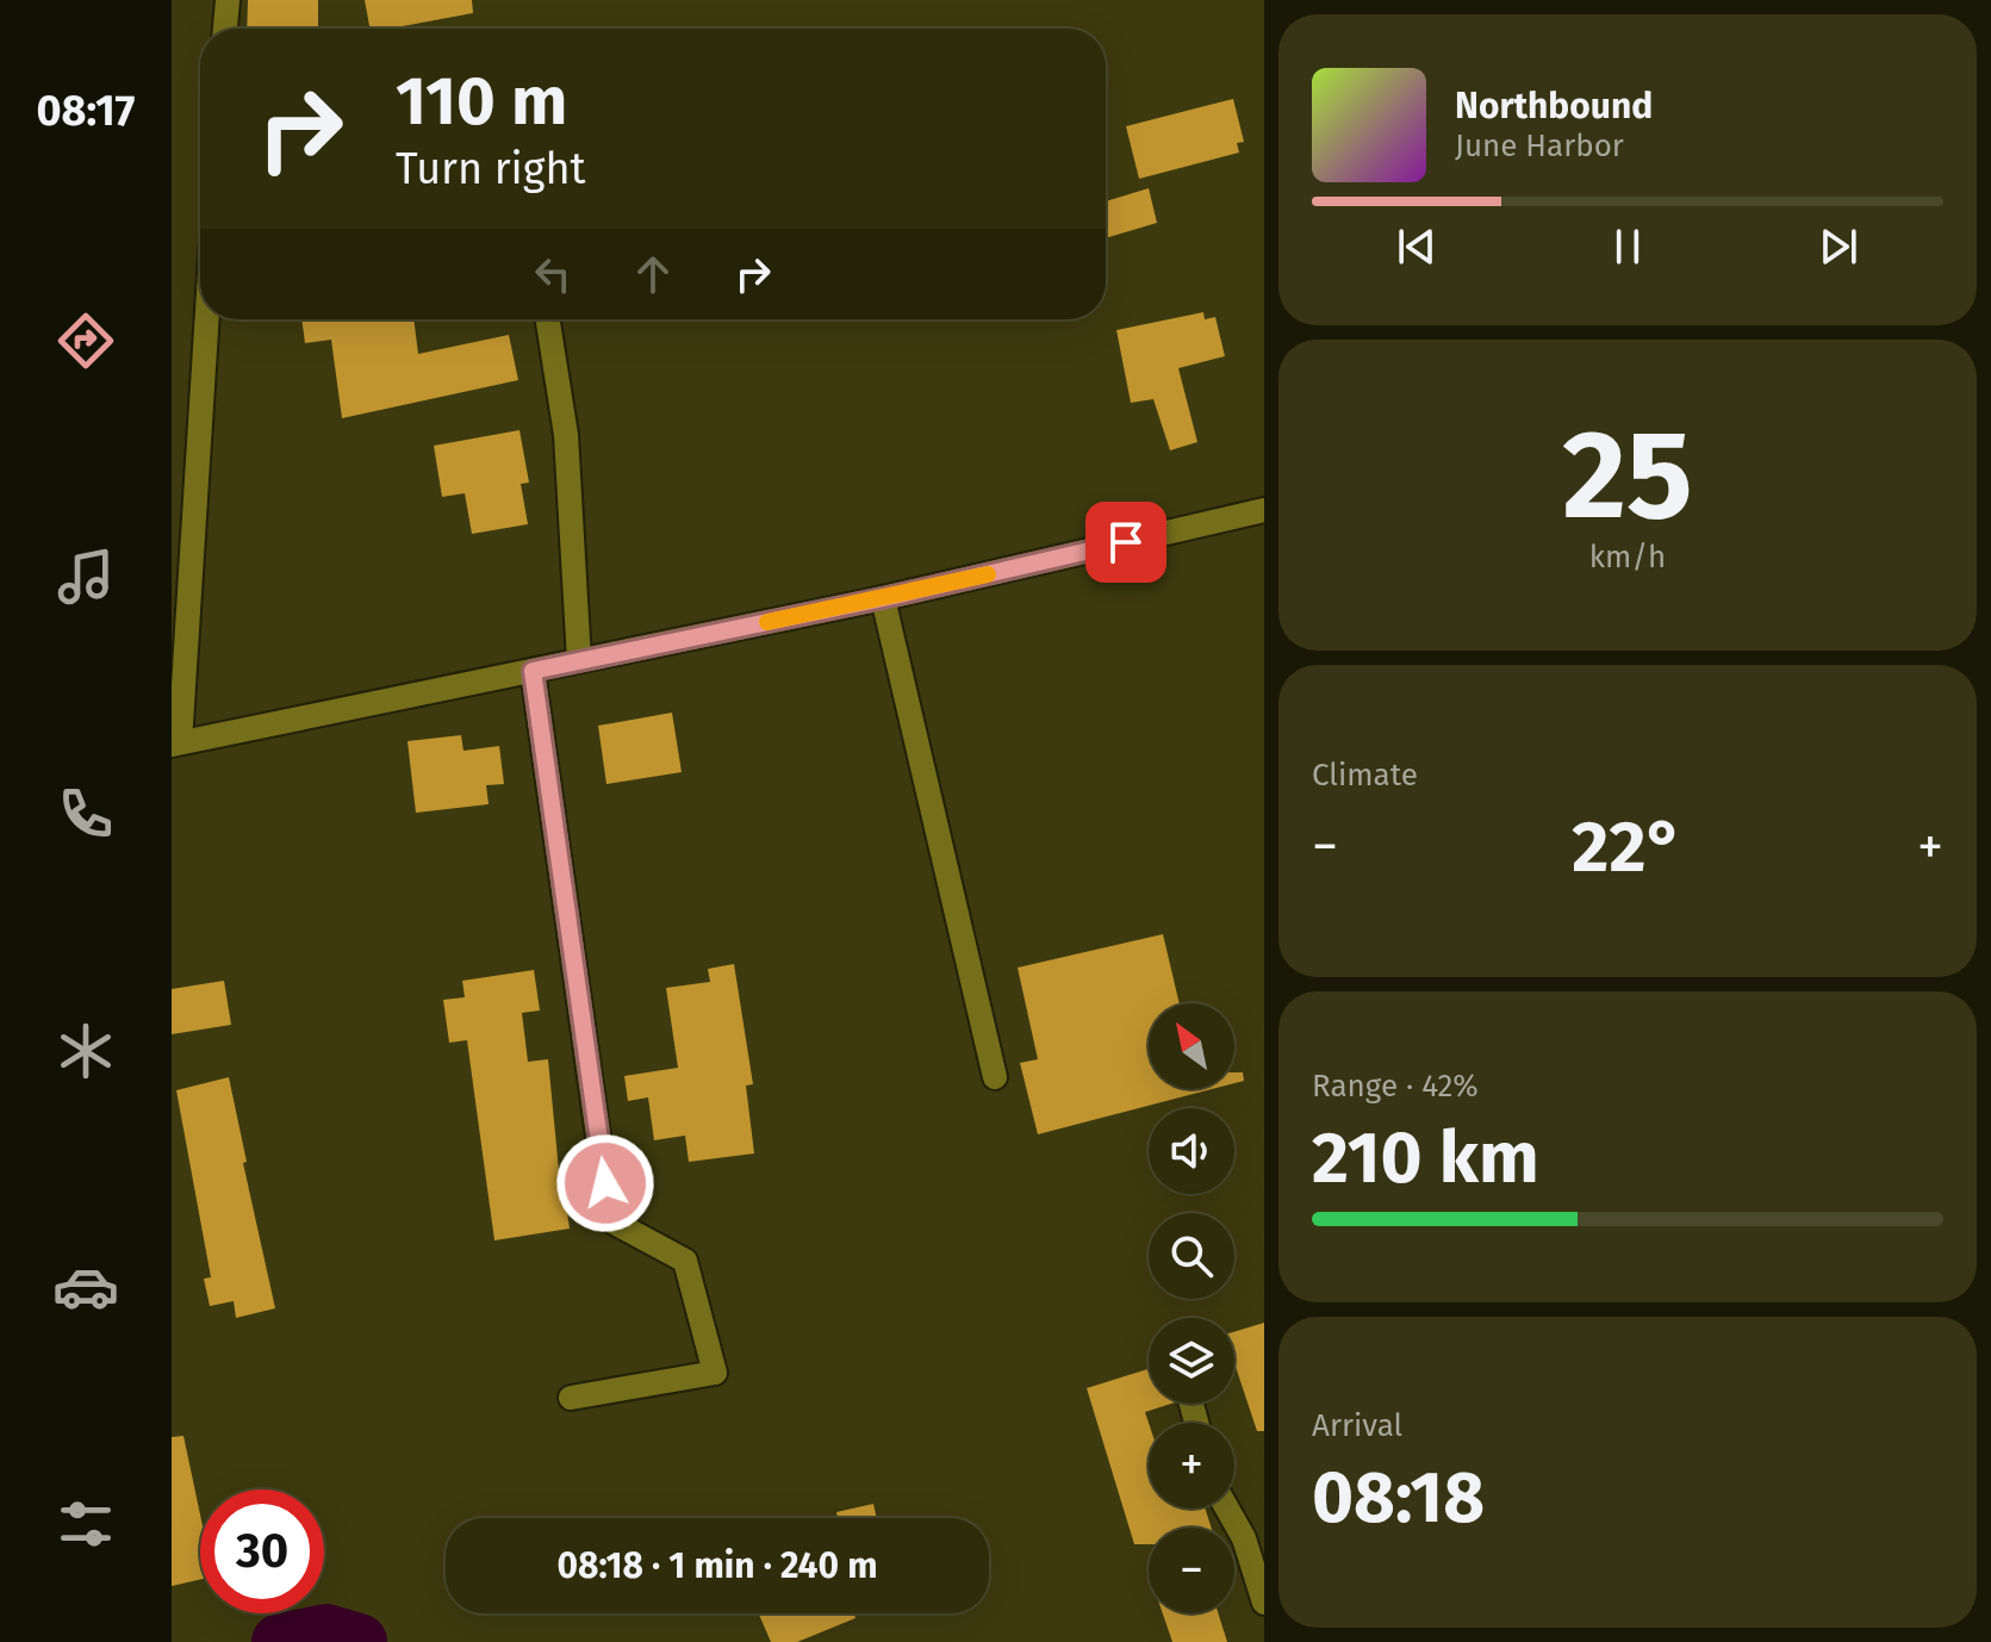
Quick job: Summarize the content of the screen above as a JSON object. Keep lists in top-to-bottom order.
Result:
{
  "north": "top left",
  "page": {
    "tabs": "08:17",
    "turn": ["110 m", "Turn right"],
    "song": ["Northbound", "June Harbor"],
    "tile": [
      ["25", "km/h"],
      "Climate",
      ["Range · 42%", "210 km"],
      ["Arrival", "08:18"]
    ],
    "heat": ["−", "22°", "+"],
    "map_buttons": ["+", "−"],
    "limit": "30",
    "trip": "08:18 · 1 min · 240 m"
  }
}
